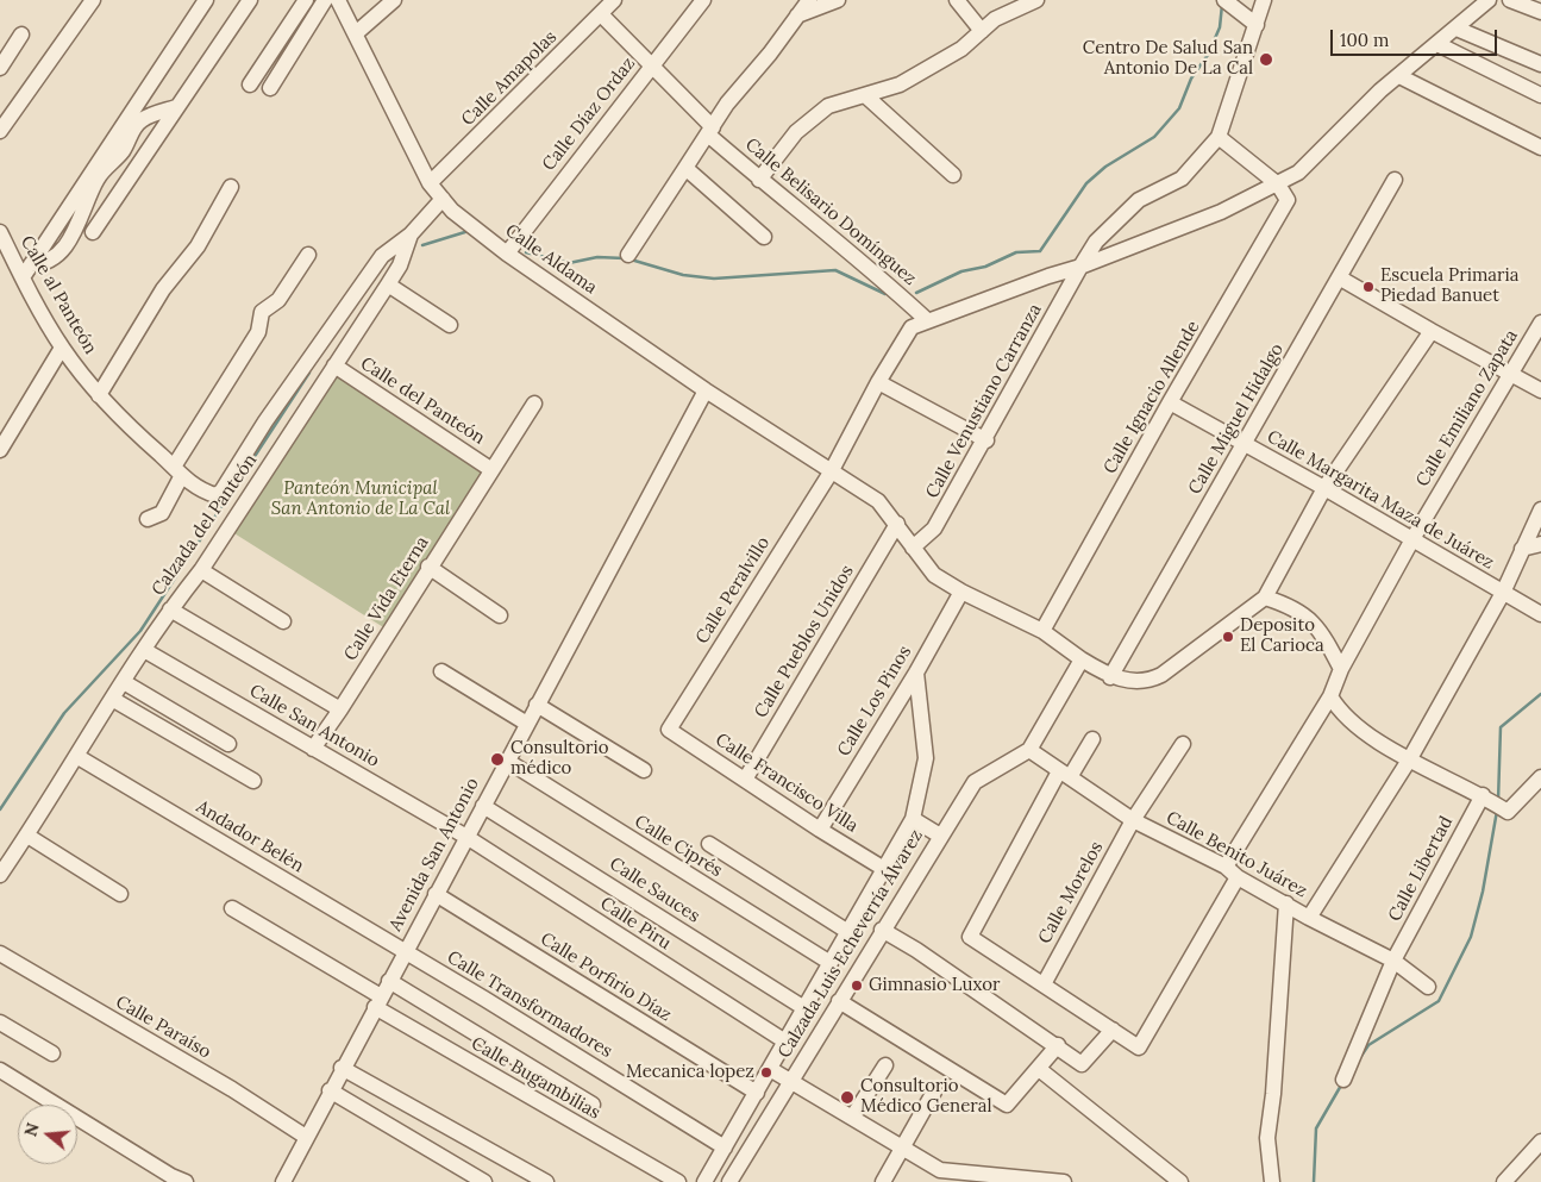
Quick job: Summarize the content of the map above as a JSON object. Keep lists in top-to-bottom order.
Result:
{
  "streets": {
    "street": [
      "Calle Amapolas",
      "Calle Díaz Ordaz",
      "Calle Belisario Domínguez",
      "Calle Aldama",
      "Calle al Panteón",
      "Calle Ignacio Allende",
      "Calle del Panteón",
      "Calle Venustiano Carranza",
      "Calle Emiliano Zapata",
      "Calle Miguel Hidalgo",
      "Calle Margarita Maza de Juárez",
      "Calzada del Panteón",
      "Calle Peralvillo",
      "Calle Vida Eterna",
      "Calle Pueblos Unidos",
      "Calle Los Pinos",
      "Calle San Antonio",
      "Calle Francisco Villa",
      "Andador Belén",
      "Calle Ciprés",
      "Avenida San Antonio",
      "Calle Benito Juárez",
      "Calle Libertad",
      "Calle Sauces",
      "Calle Morelos",
      "Calle Piru",
      "Calzada Luis Echeverría Álvarez",
      "Calle Porfirio Díaz",
      "Calle Transformadores",
      "Calle Paraíso",
      "Calle Bugambilias"
    ]
  },
  "crossings": [
    ["Calle Amapolas", "Calle Belisario Domínguez"],
    ["Calle Amapolas", "Calle Aldama"],
    ["Calle Díaz Ordaz", "Calle Belisario Domínguez"],
    ["Calle Díaz Ordaz", "Calle Aldama"],
    ["Calle Belisario Domínguez", "Calle Peralvillo"],
    ["Calle Aldama", "Calle Ignacio Allende"],
    ["Calle Aldama", "Calle Venustiano Carranza"],
    ["Calle Aldama", "Calle Miguel Hidalgo"],
    ["Calle Aldama", "Calzada del Panteón"],
    ["Calle Aldama", "Calle Peralvillo"],
    ["Calle Aldama", "Calle Pueblos Unidos"],
    ["Calle Aldama", "Calle Los Pinos"],
    ["Calle Aldama", "Avenida San Antonio"],
    ["Calle al Panteón", "Calzada del Panteón"],
    ["Calle Ignacio Allende", "Calle Margarita Maza de Juárez"],
    ["Calle del Panteón", "Calzada del Panteón"],
    ["Calle del Panteón", "Calle Vida Eterna"],
    ["Calle Venustiano Carranza", "Calle Peralvillo"],
    ["Calle Emiliano Zapata", "Calle Margarita Maza de Juárez"],
    ["Calle Miguel Hidalgo", "Calle Margarita Maza de Juárez"],
    ["Calzada del Panteón", "Calle San Antonio"],
    ["Calzada del Panteón", "Andador Belén"],
    ["Calle Peralvillo", "Calle Francisco Villa"],
    ["Calle Vida Eterna", "Calle San Antonio"],
    ["Calle Pueblos Unidos", "Calle Francisco Villa"],
    ["Calle Los Pinos", "Calle Francisco Villa"],
    ["Calle Los Pinos", "Calzada Luis Echeverría Álvarez"],
    ["Calle San Antonio", "Avenida San Antonio"],
    ["Calle San Antonio", "Calle Piru"],
    ["Calle Francisco Villa", "Calzada Luis Echeverría Álvarez"],
    ["Andador Belén", "Avenida San Antonio"],
    ["Andador Belén", "Calle Transformadores"],
    ["Calle Ciprés", "Avenida San Antonio"],
    ["Calle Ciprés", "Calzada Luis Echeverría Álvarez"],
    ["Avenida San Antonio", "Calle Sauces"],
    ["Avenida San Antonio", "Calle Piru"],
    ["Avenida San Antonio", "Calle Porfirio Díaz"],
    ["Avenida San Antonio", "Calle Transformadores"],
    ["Avenida San Antonio", "Calle Paraíso"],
    ["Avenida San Antonio", "Calle Bugambilias"],
    ["Calle Benito Juárez", "Calle Libertad"],
    ["Calle Benito Juárez", "Calle Morelos"],
    ["Calle Benito Juárez", "Calzada Luis Echeverría Álvarez"],
    ["Calle Sauces", "Calzada Luis Echeverría Álvarez"],
    ["Calle Piru", "Calzada Luis Echeverría Álvarez"],
    ["Calzada Luis Echeverría Álvarez", "Calle Porfirio Díaz"],
    ["Calzada Luis Echeverría Álvarez", "Calle Transformadores"]
  ],
  "parks": ["Panteón Municipal San Antonio de La Cal"],
  "places": [
    "Centro De Salud San Antonio De La Cal",
    "Escuela Primaria Piedad Banuet",
    "Deposito El Carioca",
    "Consultorio médico",
    "Gimnasio Luxor",
    "Mecanica lopez",
    "Consultorio Médico General"
  ],
  "scale_bar": "100 m",
  "north": "left"
}
